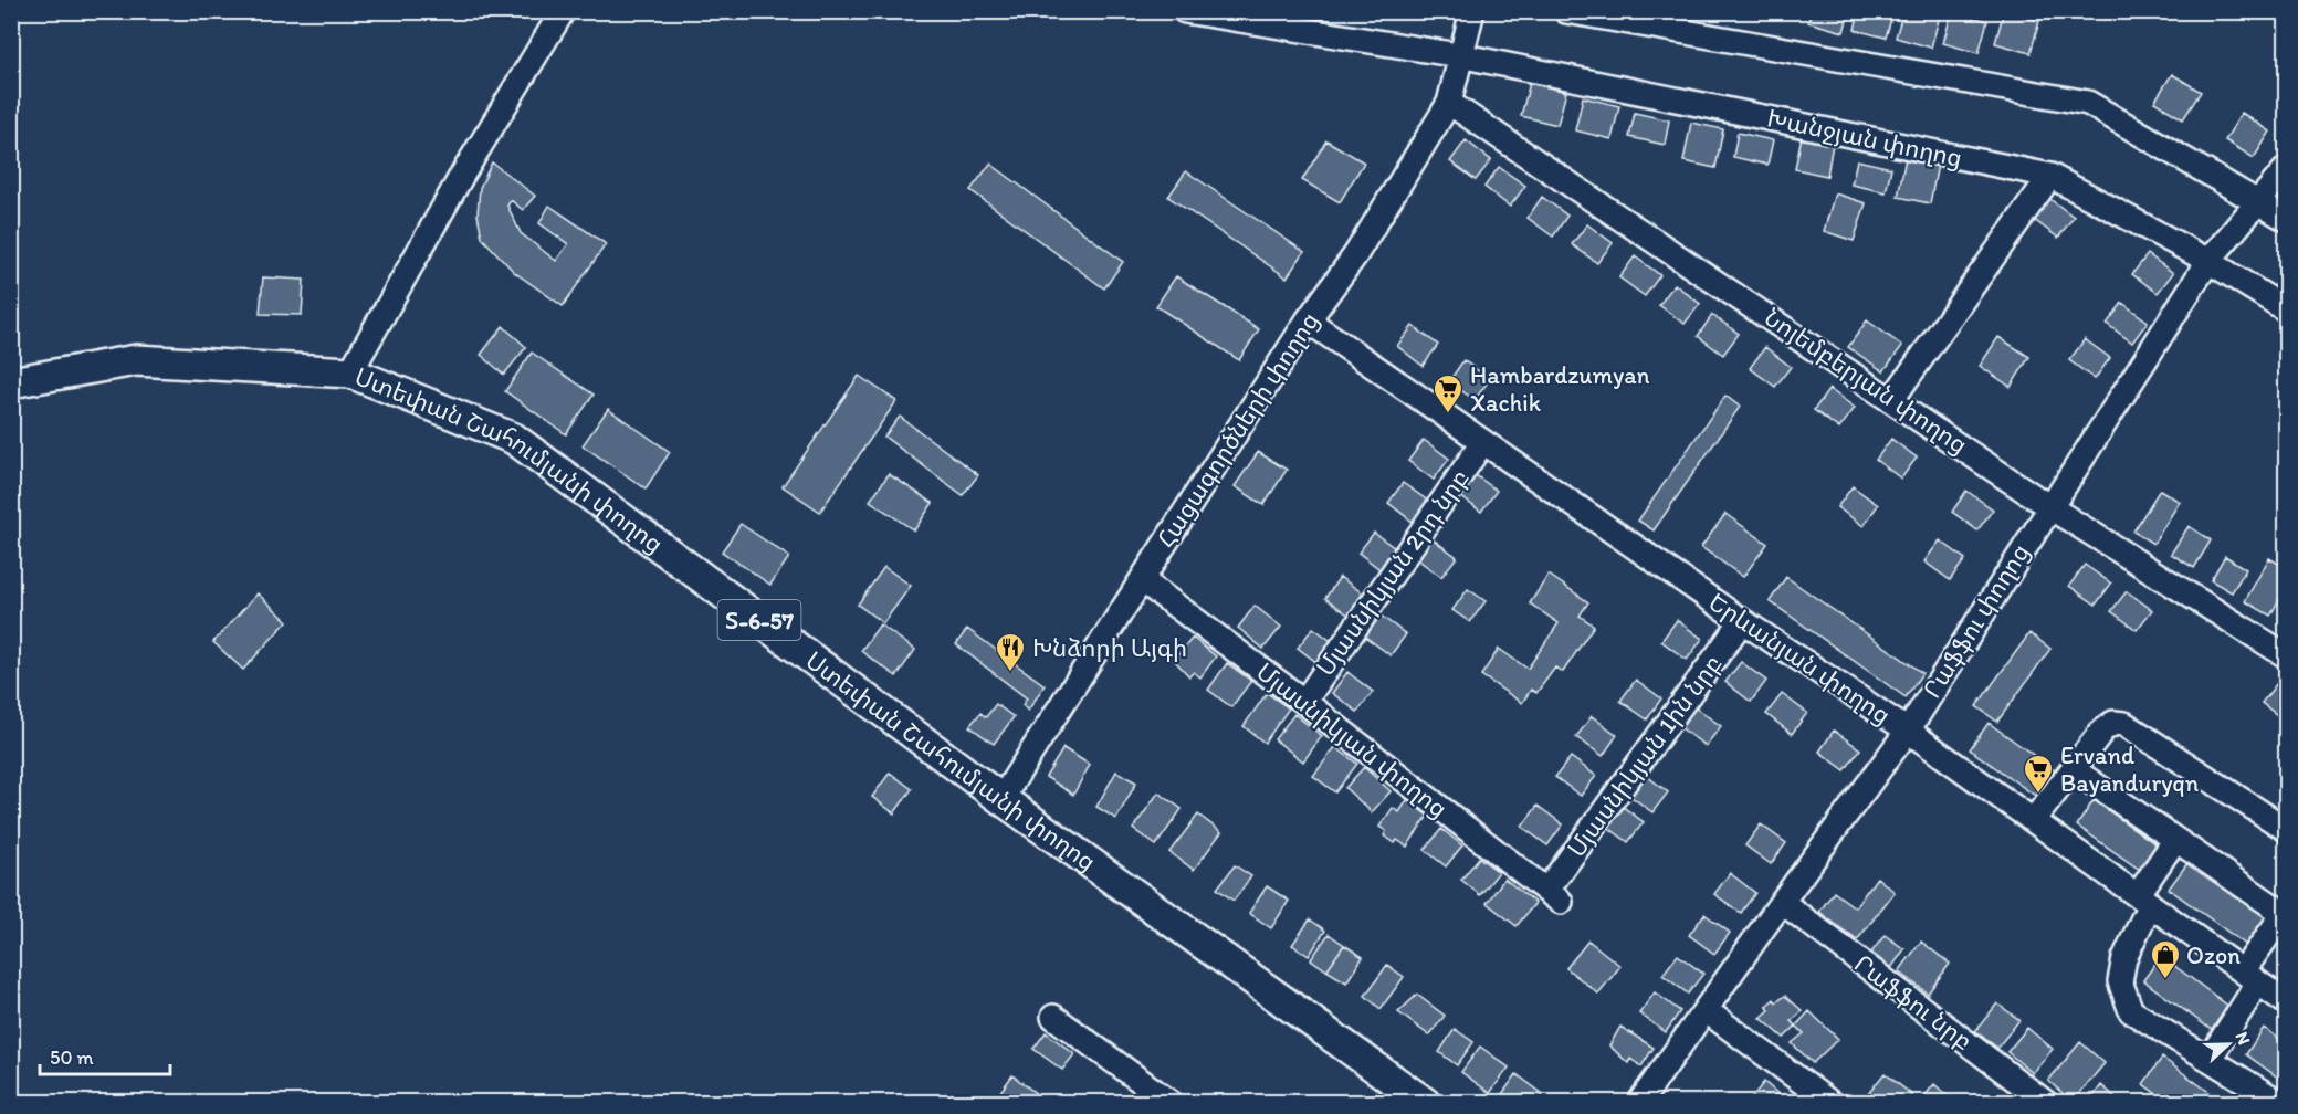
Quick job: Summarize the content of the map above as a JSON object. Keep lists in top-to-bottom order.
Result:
{
  "streets": {
    "main road": ["Ստեփան Շահումյանի փողոց", "Տ-6-57"],
    "street": [
      "Խանջյան փողոց",
      "Նոյեմբերյան փողոց",
      "Հացագործների փողոց",
      "Մյասնիկյան 2րդ նրբ",
      "Րաֆֆու փողոց",
      "Երևանյան փողոց",
      "Մյասնիկյան փողոց",
      "Մյասնիկյան 1ին նրբ",
      "Րաֆֆու նրբ"
    ]
  },
  "crossings": [
    ["Խանջյան փողոց", "Հացագործների փողոց"],
    ["Խանջյան փողոց", "Րաֆֆու փողոց"],
    ["Նոյեմբերյան փողոց", "Հացագործների փողոց"],
    ["Նոյեմբերյան փողոց", "Րաֆֆու փողոց"],
    ["Հացագործների փողոց", "Ստեփան Շահումյանի փողոց"],
    ["Հացագործների փողոց", "Երևանյան փողոց"],
    ["Հացագործների փողոց", "Մյասնիկյան փողոց"],
    ["Մյասնիկյան 2րդ նրբ", "Երևանյան փողոց"],
    ["Մյասնիկյան 2րդ նրբ", "Մյասնիկյան փողոց"],
    ["Րաֆֆու փողոց", "Երևանյան փողոց"],
    ["Րաֆֆու փողոց", "Րաֆֆու նրբ"],
    ["Երևանյան փողոց", "Մյասնիկյան 1ին նրբ"],
    ["Մյասնիկյան փողոց", "Մյասնիկյան 1ին նրբ"]
  ],
  "places": {
    "supermarket": ["Hambardzumyan Xachik", "Ervand Bayanduryqn"],
    "restaurant": ["Խնձորի Այգի"],
    "shop": ["Ozon"]
  },
  "scale_bar": "50 m",
  "north": "right"
}
